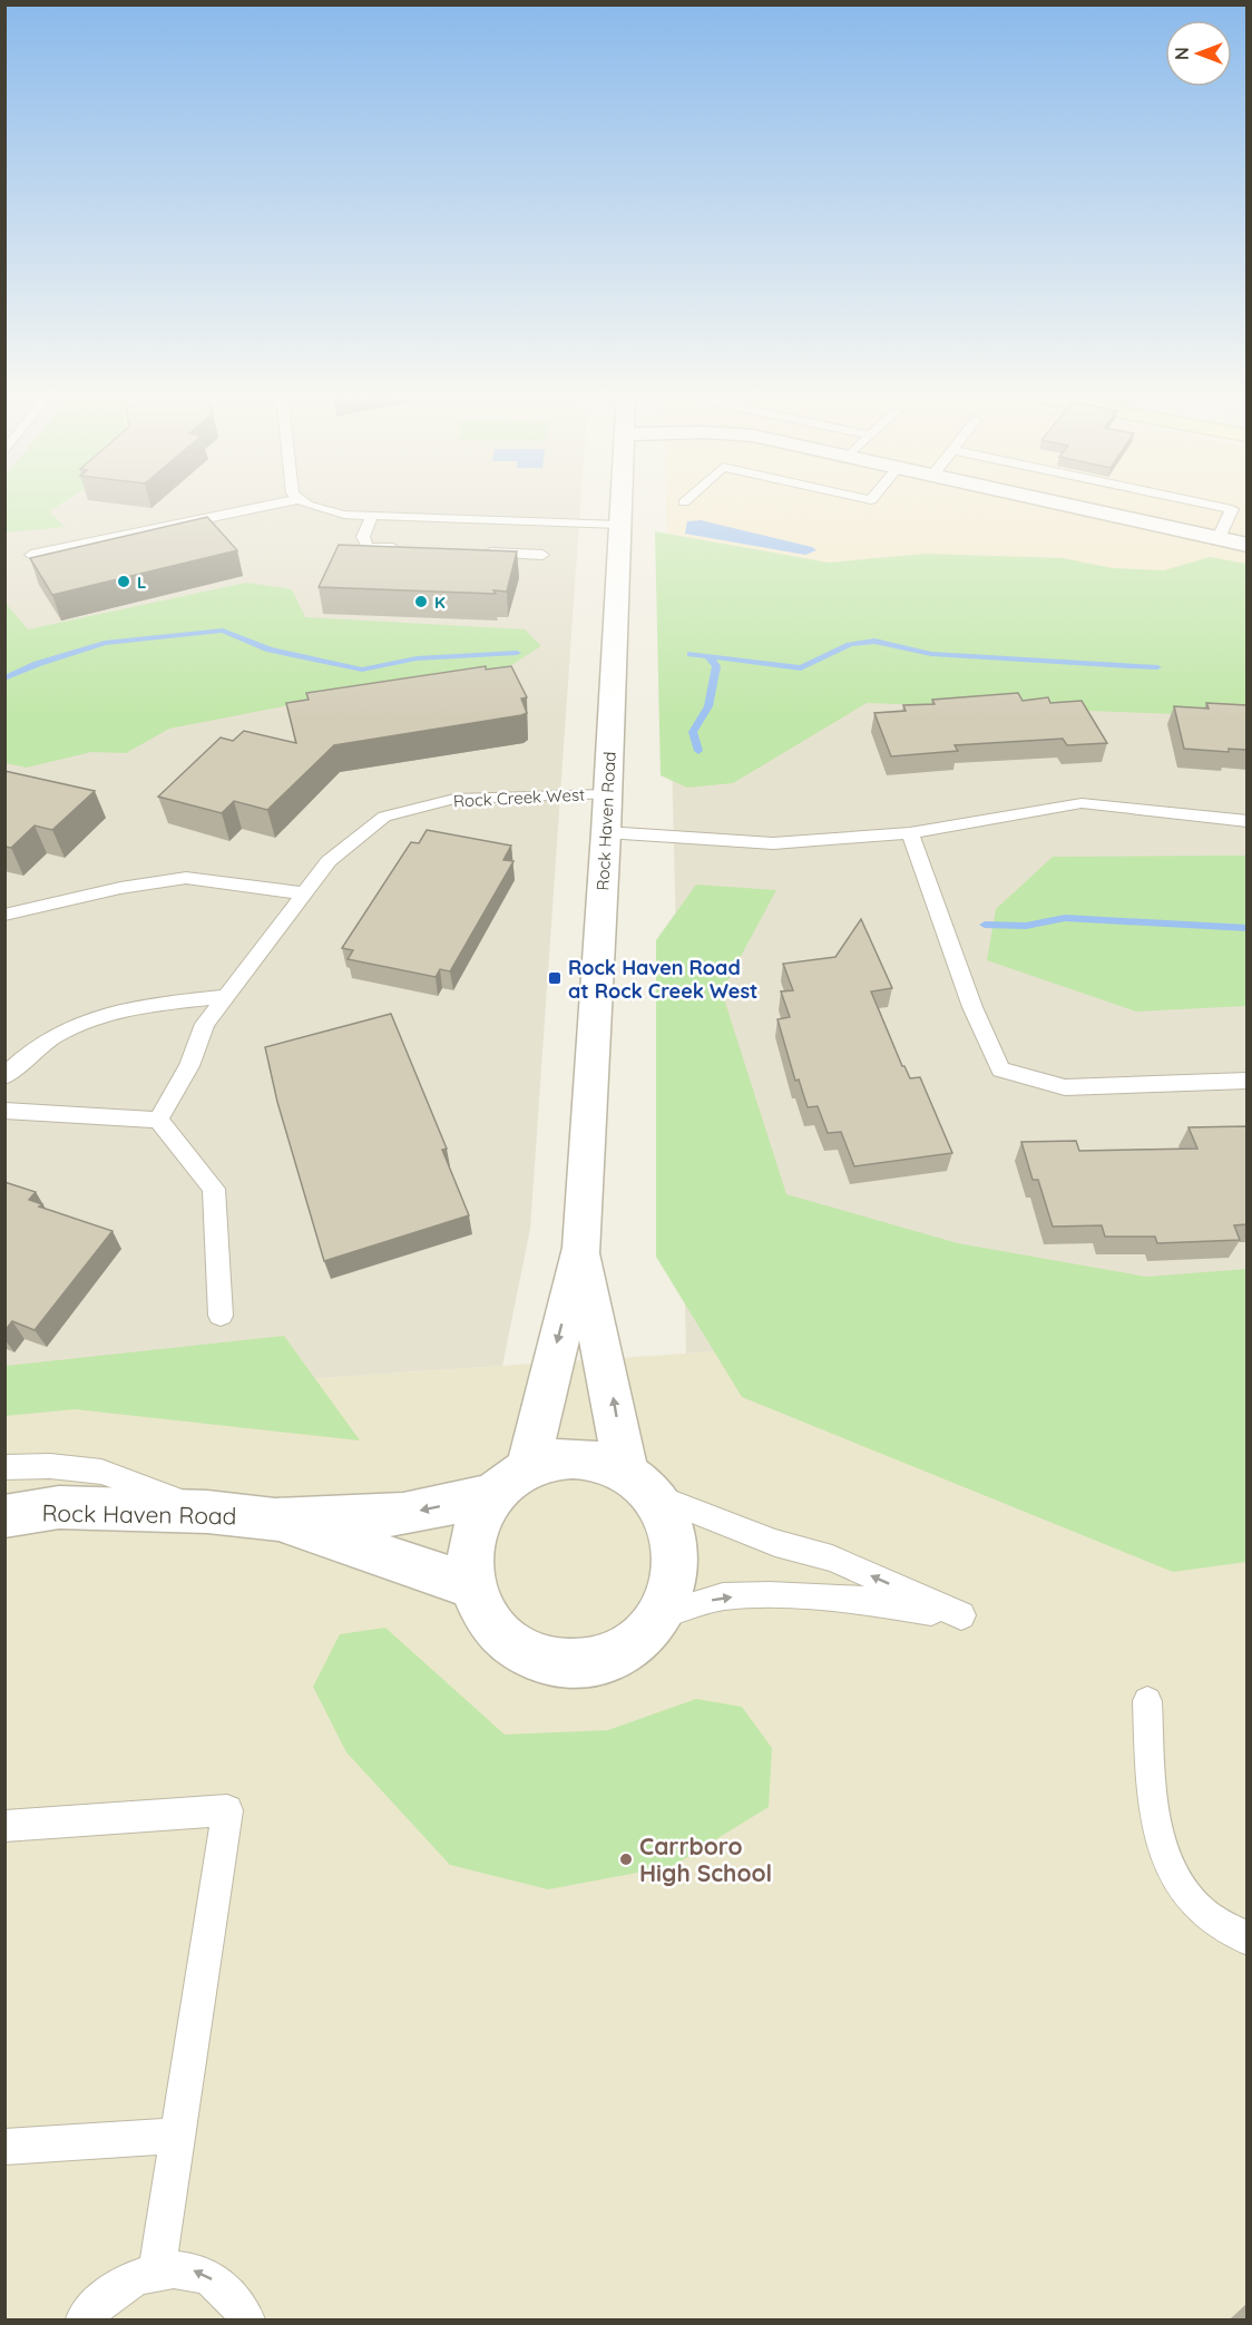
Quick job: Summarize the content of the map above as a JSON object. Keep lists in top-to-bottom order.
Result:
{
  "streets": {
    "street": ["Rock Haven Road"],
    "lane": ["Rock Creek West"]
  },
  "crossings": [
    ["Rock Creek West", "Rock Haven Road"]
  ],
  "places": {
    "other": ["L", "K", "Carrboro High School"],
    "transit": ["Rock Haven Road at Rock Creek West"]
  },
  "north": "left"
}
